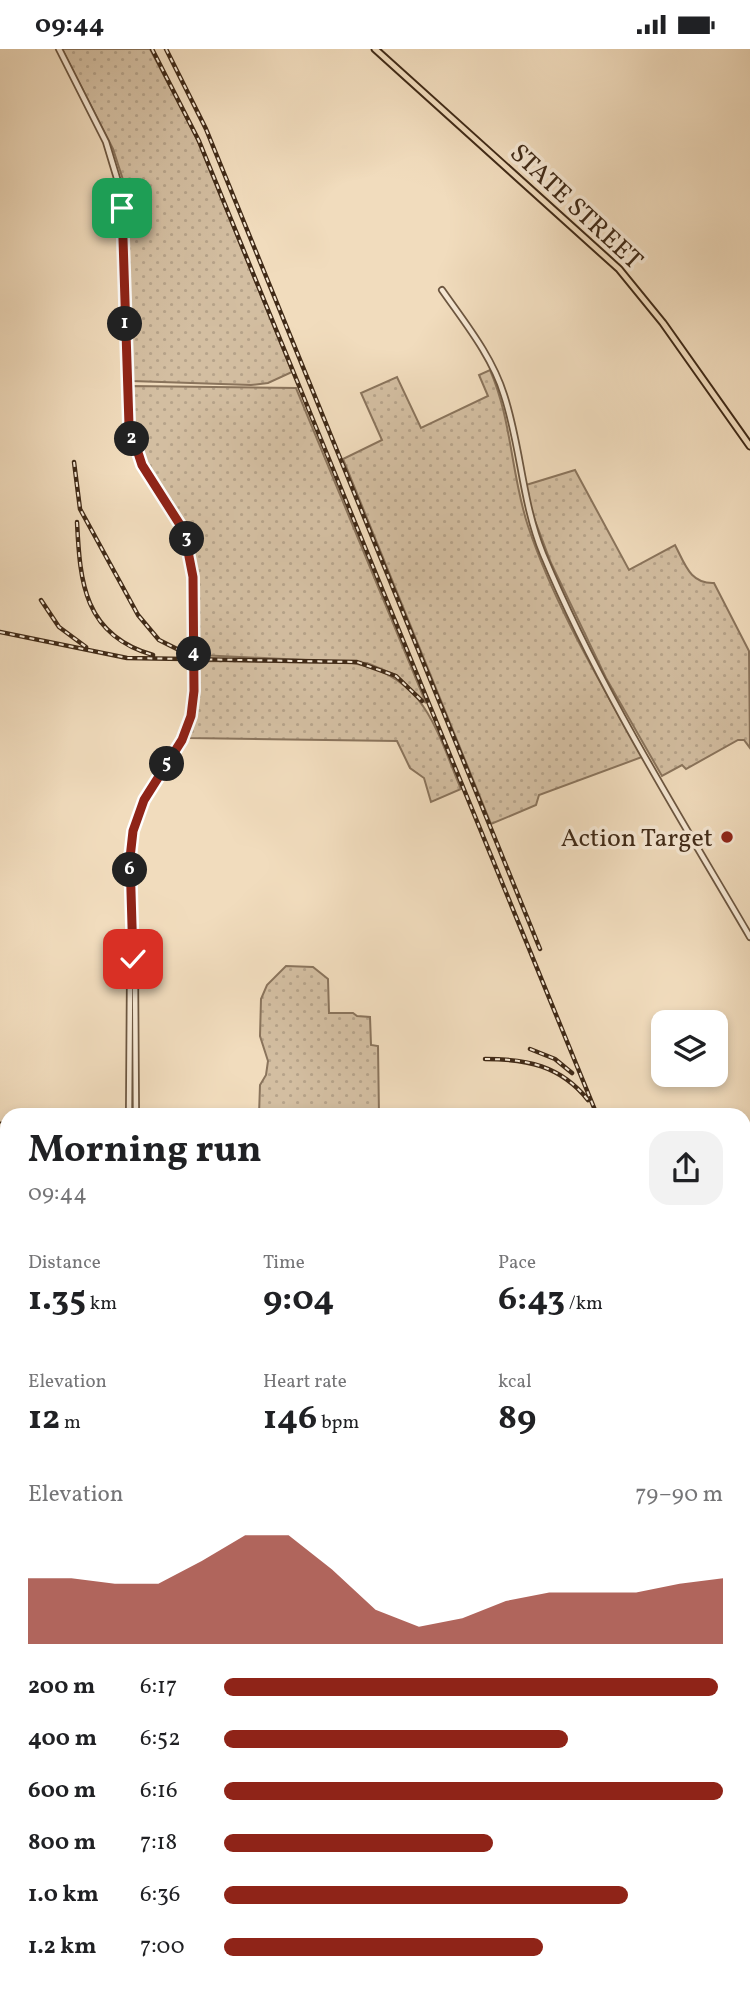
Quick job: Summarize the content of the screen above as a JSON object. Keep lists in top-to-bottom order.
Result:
{
  "streets": {
    "main road": ["STATE STREET"]
  },
  "places": ["Action Target"],
  "page": {
    "status": "09:44",
    "pins": [
      "1",
      "2",
      "3",
      "4",
      "5",
      "6"
    ],
    "heading": ["Morning run", "09:44"],
    "stats": [
      ["Distance", "1.35 km"],
      ["Time", "9:04"],
      ["Pace", "6:43 /km"],
      ["Elevation", "12 m"],
      ["Heart rate", "146 bpm"],
      ["kcal", "89"]
    ],
    "chart": ["Elevation", "79–90 m"],
    "list": [
      {
        "name": "200 m",
        "note": "6:17"
      },
      {
        "name": "400 m",
        "note": "6:52"
      },
      {
        "name": "600 m",
        "note": "6:16"
      },
      {
        "name": "800 m",
        "note": "7:18"
      },
      {
        "name": "1.0 km",
        "note": "6:36"
      },
      {
        "name": "1.2 km",
        "note": "7:00"
      }
    ]
  }
}
